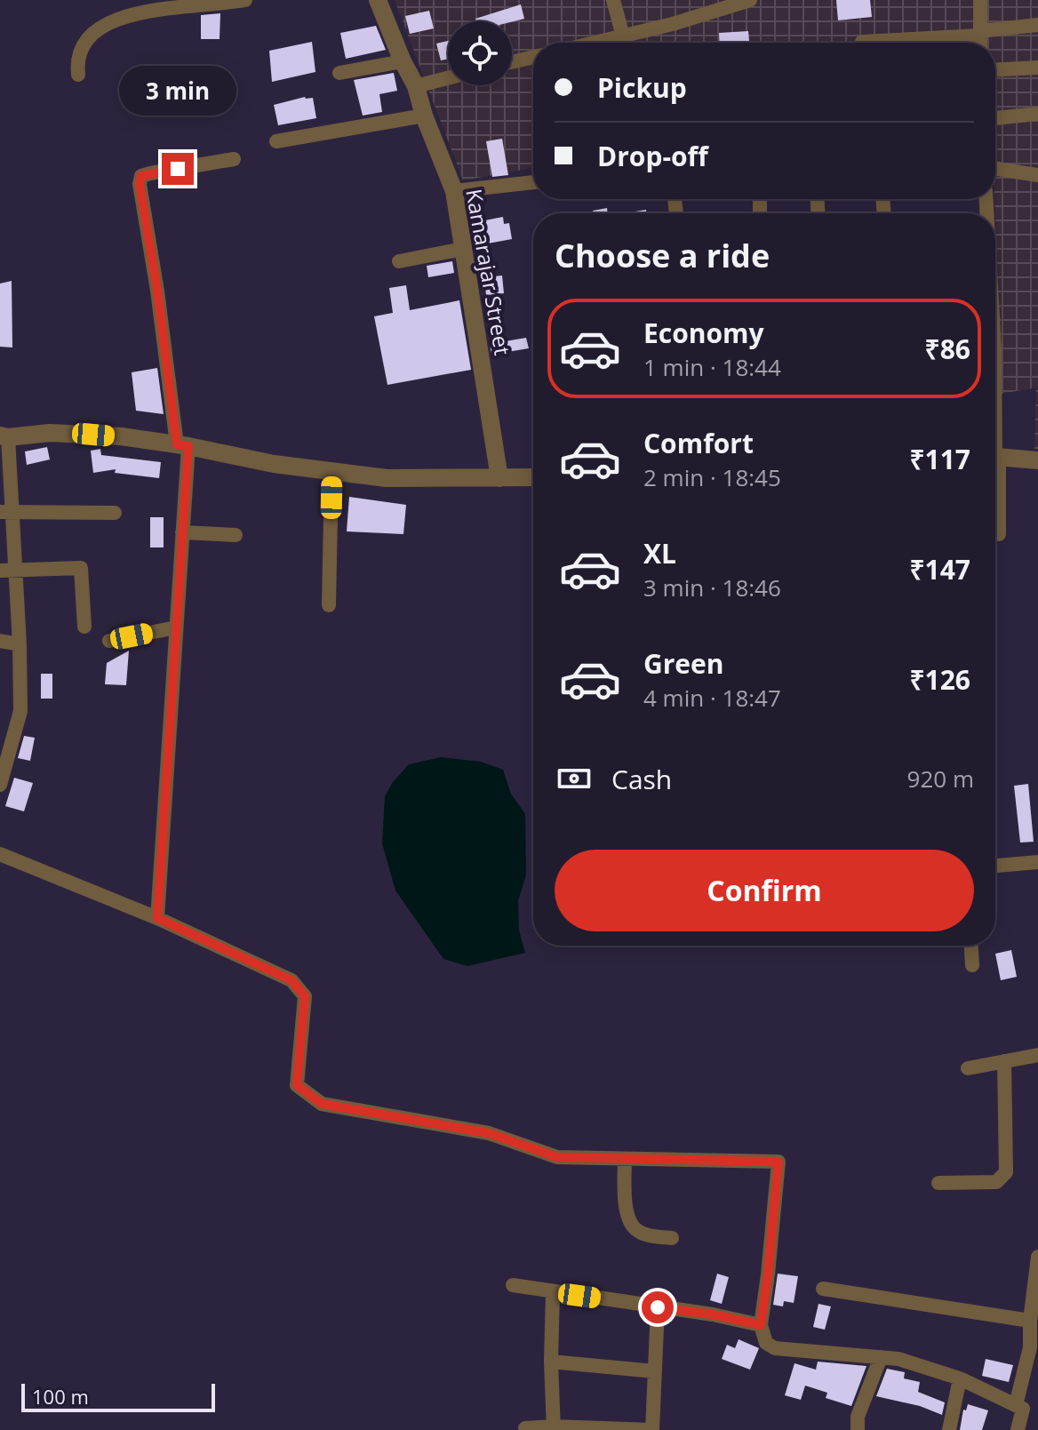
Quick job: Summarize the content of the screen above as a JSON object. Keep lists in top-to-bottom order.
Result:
{
  "streets": {
    "street": ["Kamarajar Street"]
  },
  "scale_bar": "100 m",
  "page": {
    "banner": ["Pickup", "Drop-off"],
    "bubble": "3 min",
    "heading": "Choose a ride",
    "list": [
      {
        "name": "Economy",
        "note": "1 min · 18:44",
        "value": "₹86"
      },
      {
        "name": "Comfort",
        "note": "2 min · 18:45",
        "value": "₹117"
      },
      {
        "name": "XL",
        "note": "3 min · 18:46",
        "value": "₹147"
      },
      {
        "name": "Green",
        "note": "4 min · 18:47",
        "value": "₹126"
      }
    ],
    "pay": ["Cash", "920 m"],
    "buttons": "Confirm",
    "scale": "100 m"
  }
}
